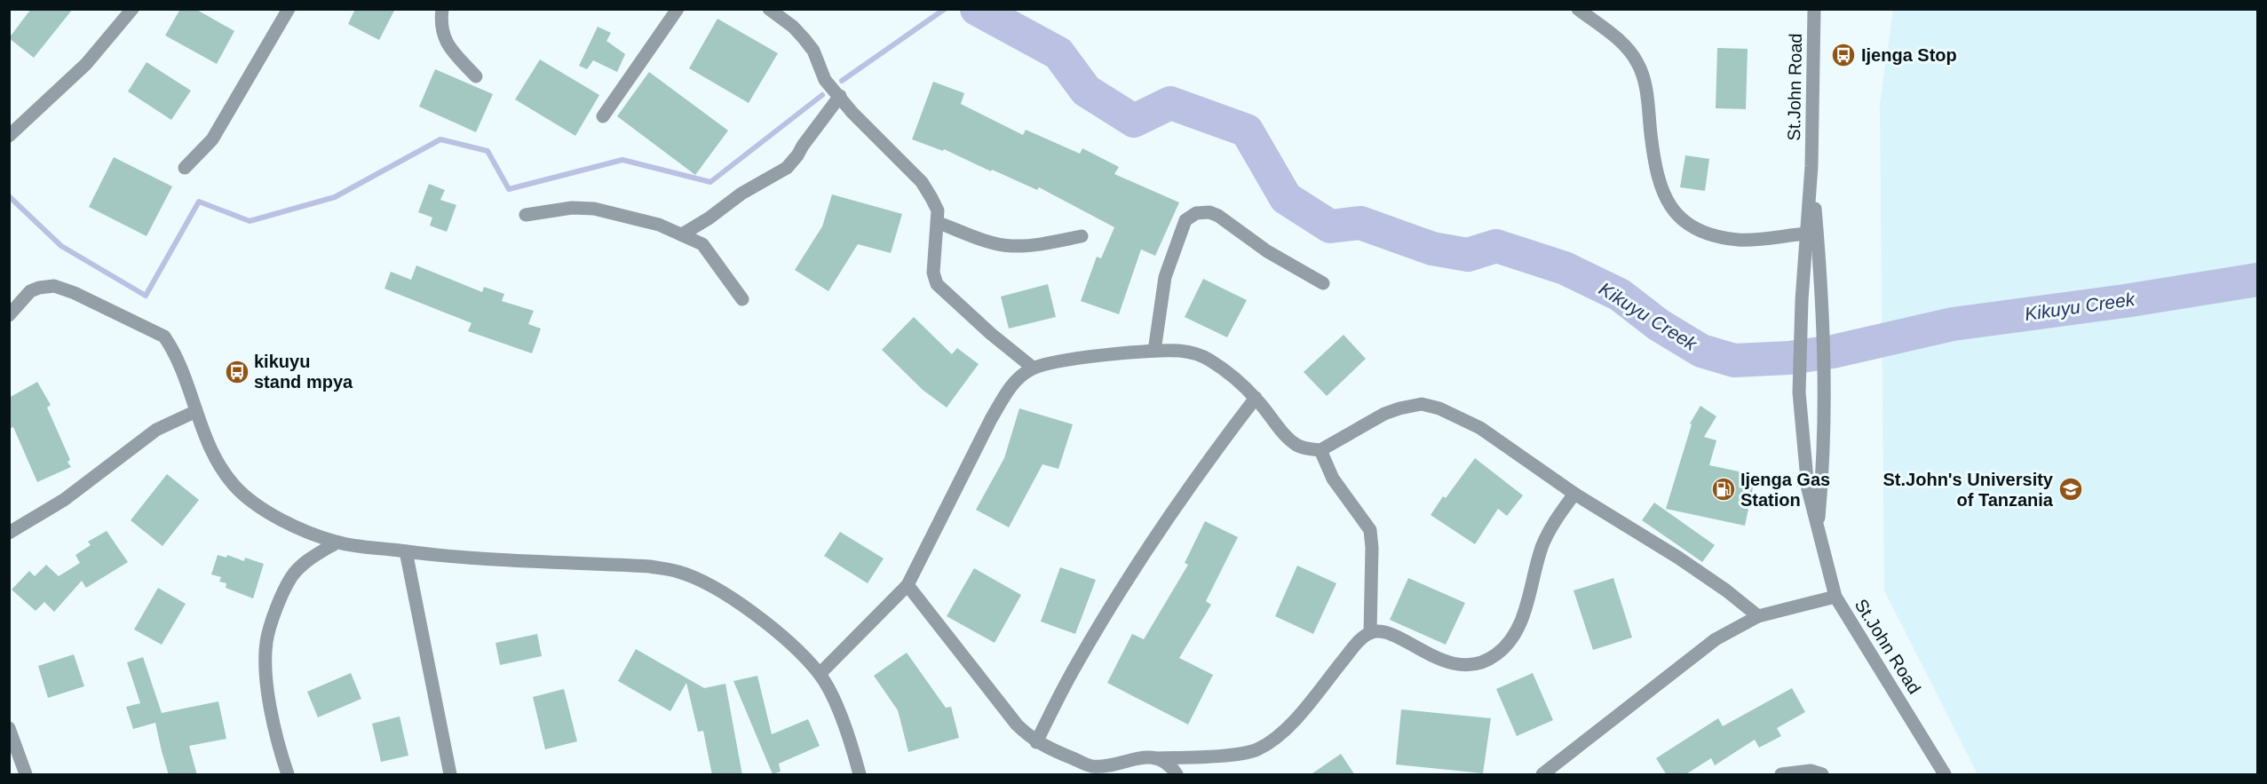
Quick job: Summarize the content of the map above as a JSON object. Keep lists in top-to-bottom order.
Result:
{
  "streets": {
    "street": ["St.John Road"]
  },
  "water": ["Kikuyu Creek"],
  "places": {
    "bus stop": ["Ijenga Stop", "kikuyu stand mpya"],
    "fuel station": ["Ijenga Gas Station"],
    "school or university": ["St.John's University of Tanzania"]
  }
}
